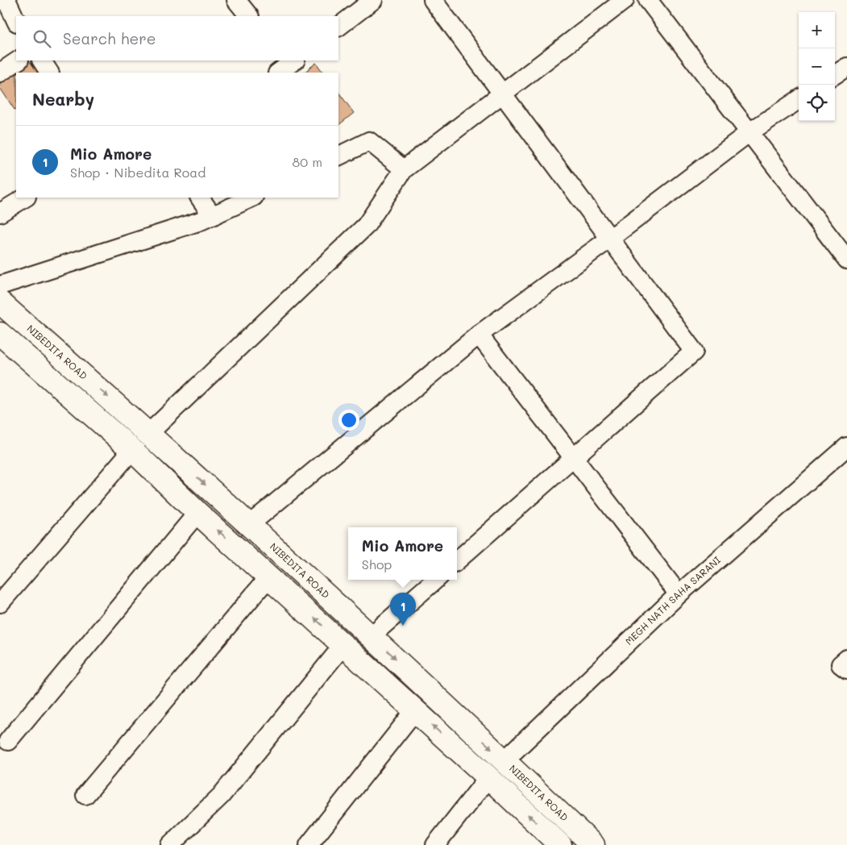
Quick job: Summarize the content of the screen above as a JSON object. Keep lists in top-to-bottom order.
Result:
{
  "streets": {
    "street": ["NIBEDITA ROAD", "MEGH NATH SAHA SARANI"]
  },
  "crossings": [
    ["NIBEDITA ROAD", "MEGH NATH SAHA SARANI"]
  ],
  "page": {
    "map_buttons": ["+", "−"],
    "search": "Search here",
    "heading": "Nearby",
    "list": [
      {
        "mark": "1",
        "name": "Mio Amore",
        "note": "Shop · Nibedita Road",
        "value": "80 m"
      }
    ],
    "popup": ["Mio Amore", "Shop"],
    "pins": "1"
  }
}
